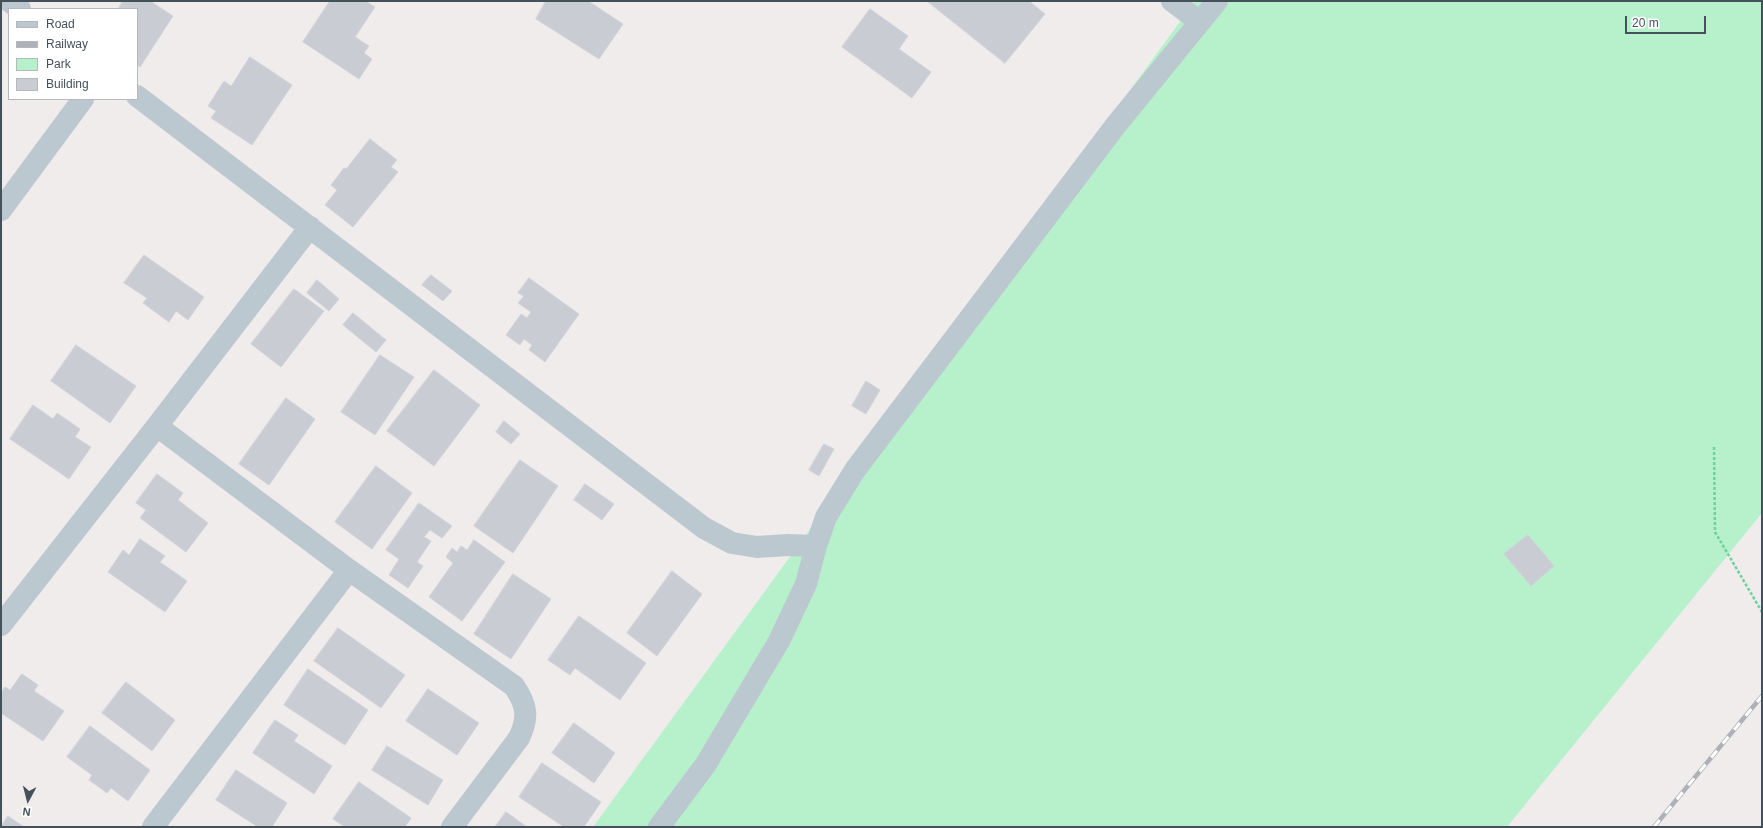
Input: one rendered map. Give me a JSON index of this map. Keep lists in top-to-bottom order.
{
  "legend": [
    "Road",
    "Railway",
    "Park",
    "Building"
  ],
  "scale_bar": "20 m",
  "north": "bottom"
}
